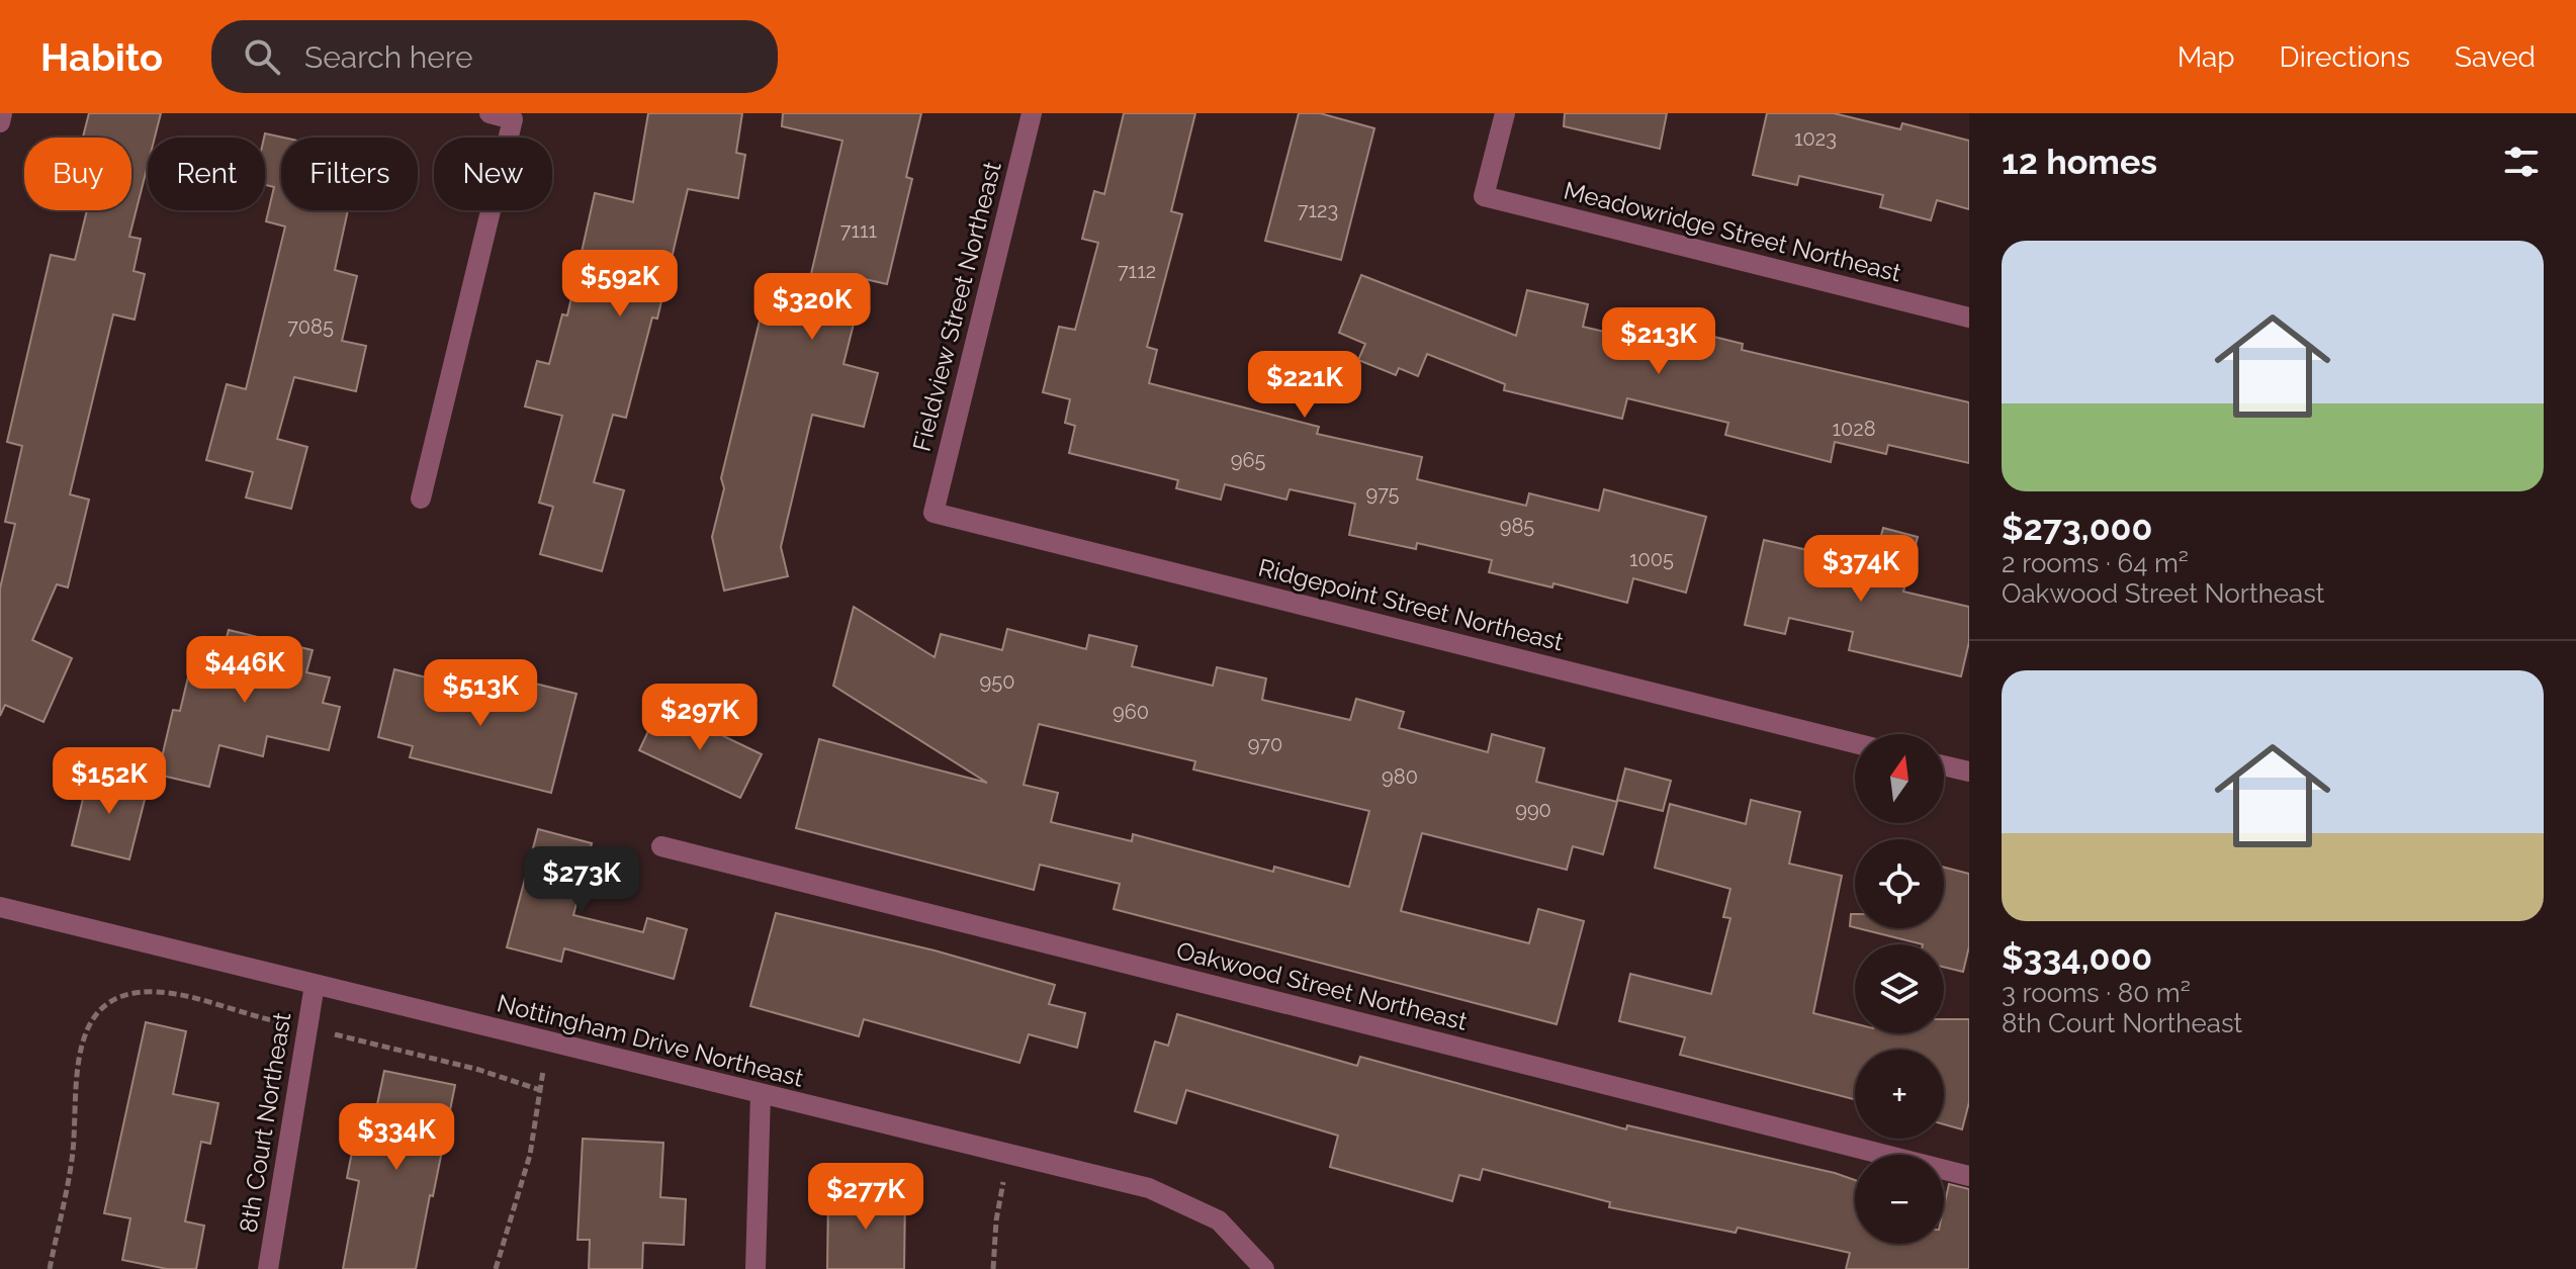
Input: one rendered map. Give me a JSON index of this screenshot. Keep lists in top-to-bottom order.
{
  "streets": {
    "street": [
      "Meadowridge Street Northeast",
      "Fieldview Street Northeast",
      "Ridgepoint Street Northeast",
      "Oakwood Street Northeast",
      "Nottingham Drive Northeast",
      "8th Court Northeast"
    ]
  },
  "crossings": [
    ["Fieldview Street Northeast", "Ridgepoint Street Northeast"],
    ["Nottingham Drive Northeast", "8th Court Northeast"]
  ],
  "house_numbers": [
    "1023",
    "7123",
    "7111",
    "7112",
    "7085",
    "1028",
    "965",
    "975",
    "985",
    "1005",
    "950",
    "960",
    "970",
    "980",
    "990"
  ],
  "north": "top",
  "page": {
    "header": "Habito",
    "search": "Search here",
    "nav": ["Map", "Directions", "Saved"],
    "heading": "12 homes",
    "chip": [
      "Buy",
      "Rent",
      "Filters",
      "New"
    ],
    "list": [
      {
        "name": "$273,000",
        "note": "2 rooms · 64 m² · Oakwood Street Northeast"
      },
      {
        "name": "$334,000",
        "note": "3 rooms · 80 m² · 8th Court Northeast"
      }
    ],
    "price": [
      "$592K",
      "$320K",
      "$213K",
      "$221K",
      "$374K",
      "$446K",
      "$513K",
      "$297K",
      "$152K",
      "$273K",
      "$334K",
      "$277K"
    ],
    "map_buttons": ["+", "−"]
  }
}
